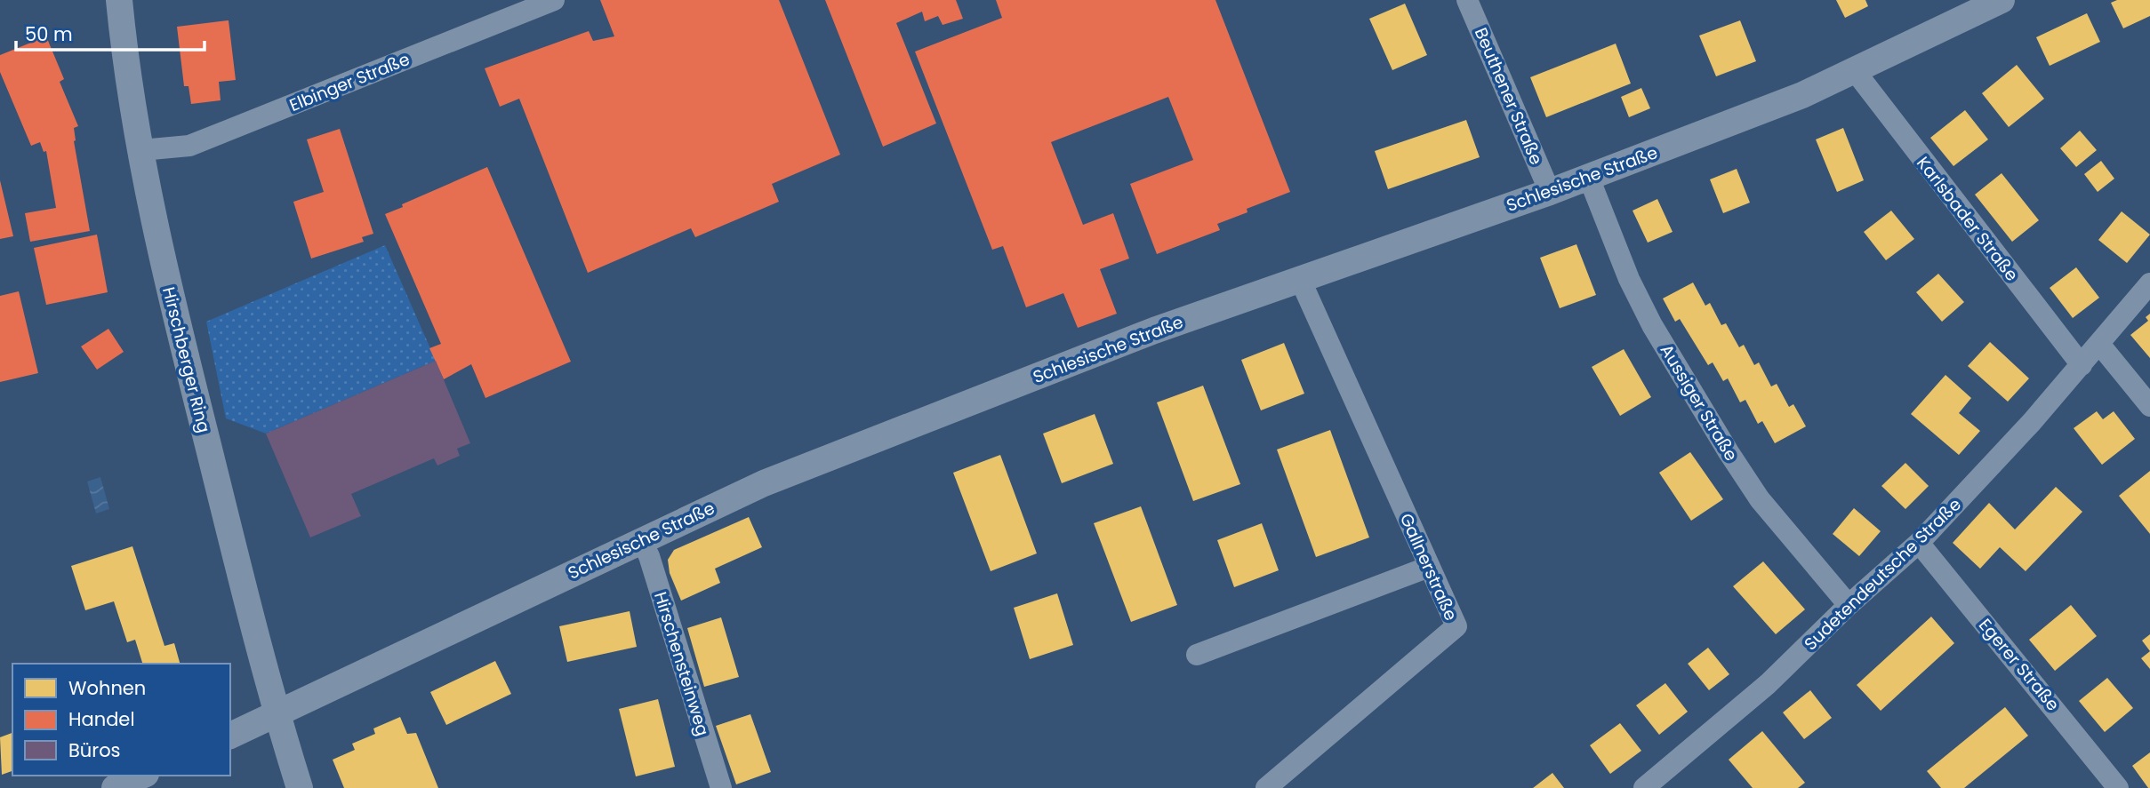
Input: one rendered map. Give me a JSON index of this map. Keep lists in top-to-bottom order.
{
  "streets": {
    "street": [
      "Elbinger Straße",
      "Beuthener Straße",
      "Schlesische Straße",
      "Karlsbader Straße",
      "Hirschberger Ring",
      "Aussiger Straße",
      "Gallnerstraße",
      "Sudetendeutsche Straße",
      "Hirschensteinweg",
      "Egerer Straße"
    ]
  },
  "crossings": [
    ["Elbinger Straße", "Hirschberger Ring"],
    ["Beuthener Straße", "Schlesische Straße"],
    ["Schlesische Straße", "Karlsbader Straße"],
    ["Schlesische Straße", "Hirschberger Ring"],
    ["Schlesische Straße", "Aussiger Straße"],
    ["Schlesische Straße", "Gallnerstraße"],
    ["Schlesische Straße", "Hirschensteinweg"],
    ["Karlsbader Straße", "Sudetendeutsche Straße"],
    ["Aussiger Straße", "Sudetendeutsche Straße"],
    ["Sudetendeutsche Straße", "Egerer Straße"]
  ],
  "legend": ["Wohnen", "Handel", "Büros"],
  "scale_bar": "50 m"
}
